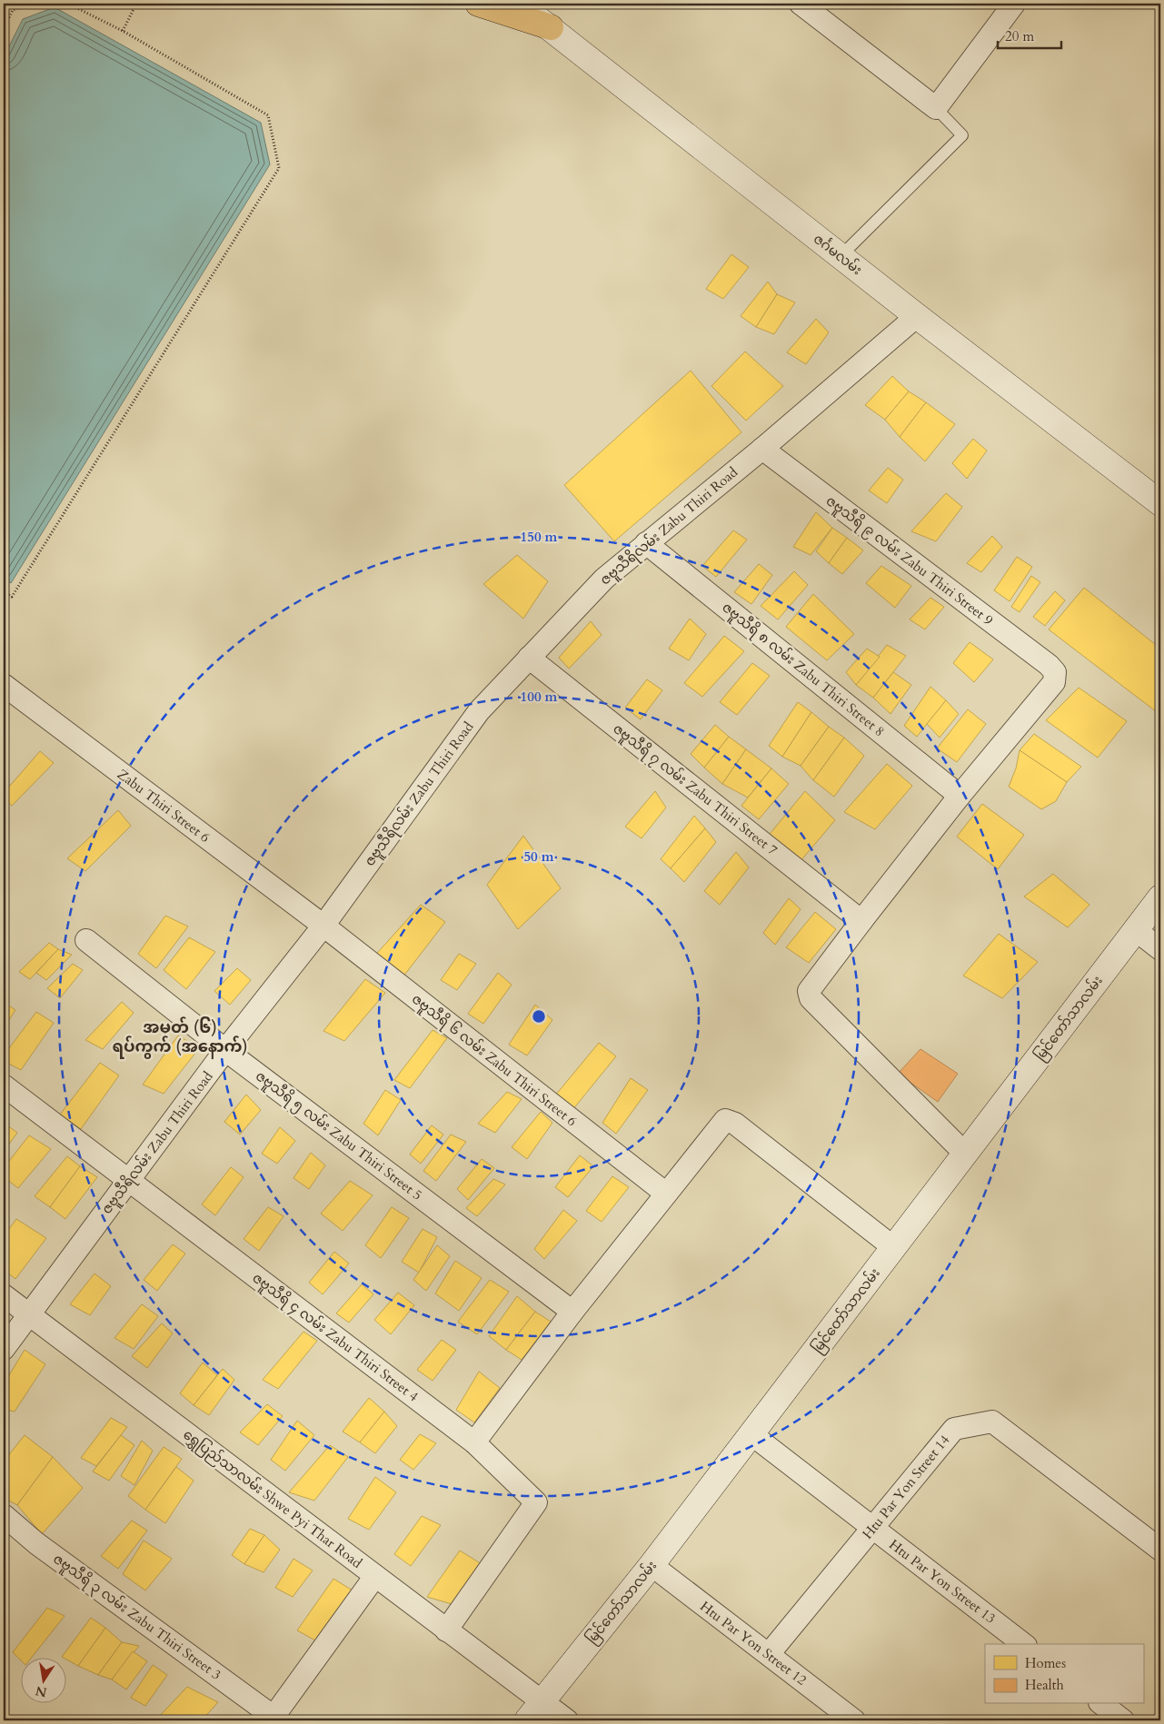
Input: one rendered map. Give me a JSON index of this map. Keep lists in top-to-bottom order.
{
  "streets": {
    "main road": ["ဇင်္ဂမလမ်း", "မြင်တော်သာလမ်း"],
    "street": [
      "ဇဗူသီရိလမ်း Zabu Thiri Road",
      "ဇဗူသီရိ ၉ လမ်း Zabu Thiri Street 9",
      "ဇဗူသီရိ ၈ လမ်း Zabu Thiri Street 8",
      "ဇဗူသီရိ ၇ လမ်း Zabu Thiri Street 7",
      "Zabu Thiri Street 6",
      "ဇဗူသီရိ ၆ လမ်း Zabu Thiri Street 6",
      "ဇဗူသီရိ ၅ လမ်း Zabu Thiri Street 5",
      "ဇဗူသီရိ ၄ လမ်း Zabu Thiri Street 4",
      "Htu Par Yon Street 14",
      "ရွှေပြည်သာလမ်း Shwe Pyi Thar Road",
      "Htu Par Yon Street 13",
      "ဇဗူသီရိ ၃ လမ်း Zabu Thiri Street 3",
      "Htu Par Yon Street 12"
    ]
  },
  "crossings": [
    ["ဇင်္ဂမလမ်း", "ဇဗူသီရိလမ်း Zabu Thiri Road"],
    ["ဇဗူသီရိလမ်း Zabu Thiri Road", "ဇဗူသီရိ ၉ လမ်း Zabu Thiri Street 9"],
    ["ဇဗူသီရိလမ်း Zabu Thiri Road", "ဇဗူသီရိ ၈ လမ်း Zabu Thiri Street 8"],
    ["ဇဗူသီရိလမ်း Zabu Thiri Road", "ဇဗူသီရိ ၇ လမ်း Zabu Thiri Street 7"],
    ["ဇဗူသီရိလမ်း Zabu Thiri Road", "Zabu Thiri Street 6"],
    ["ဇဗူသီရိလမ်း Zabu Thiri Road", "ဇဗူသီရိ ၆ လမ်း Zabu Thiri Street 6"],
    ["ဇဗူသီရိလမ်း Zabu Thiri Road", "ဇဗူသီရိ ၅ လမ်း Zabu Thiri Street 5"],
    ["ဇဗူသီရိလမ်း Zabu Thiri Road", "ဇဗူသီရိ ၄ လမ်း Zabu Thiri Street 4"],
    ["ဇဗူသီရိလမ်း Zabu Thiri Road", "ရွှေပြည်သာလမ်း Shwe Pyi Thar Road"],
    ["ဇဗူသီရိ ၉ လမ်း Zabu Thiri Street 9", "ဇဗူသီရိ ၈ လမ်း Zabu Thiri Street 8"],
    ["Zabu Thiri Street 6", "ဇဗူသီရိ ၆ လမ်း Zabu Thiri Street 6"],
    ["မြင်တော်သာလမ်း", "ရွှေပြည်သာလမ်း Shwe Pyi Thar Road"],
    ["မြင်တော်သာလမ်း", "Htu Par Yon Street 13"],
    ["မြင်တော်သာလမ်း", "Htu Par Yon Street 12"],
    ["ဇဗူသီရိ ၄ လမ်း Zabu Thiri Street 4", "ရွှေပြည်သာလမ်း Shwe Pyi Thar Road"],
    ["Htu Par Yon Street 14", "Htu Par Yon Street 13"],
    ["Htu Par Yon Street 14", "Htu Par Yon Street 12"]
  ],
  "districts": ["အမှတ် (၆) ရပ်ကွက် (အနောက်)"],
  "legend": ["Homes", "Health"],
  "scale_bar": "20 m",
  "north": "bottom",
  "rings": ["150 m", "100 m", "50 m"]
}
